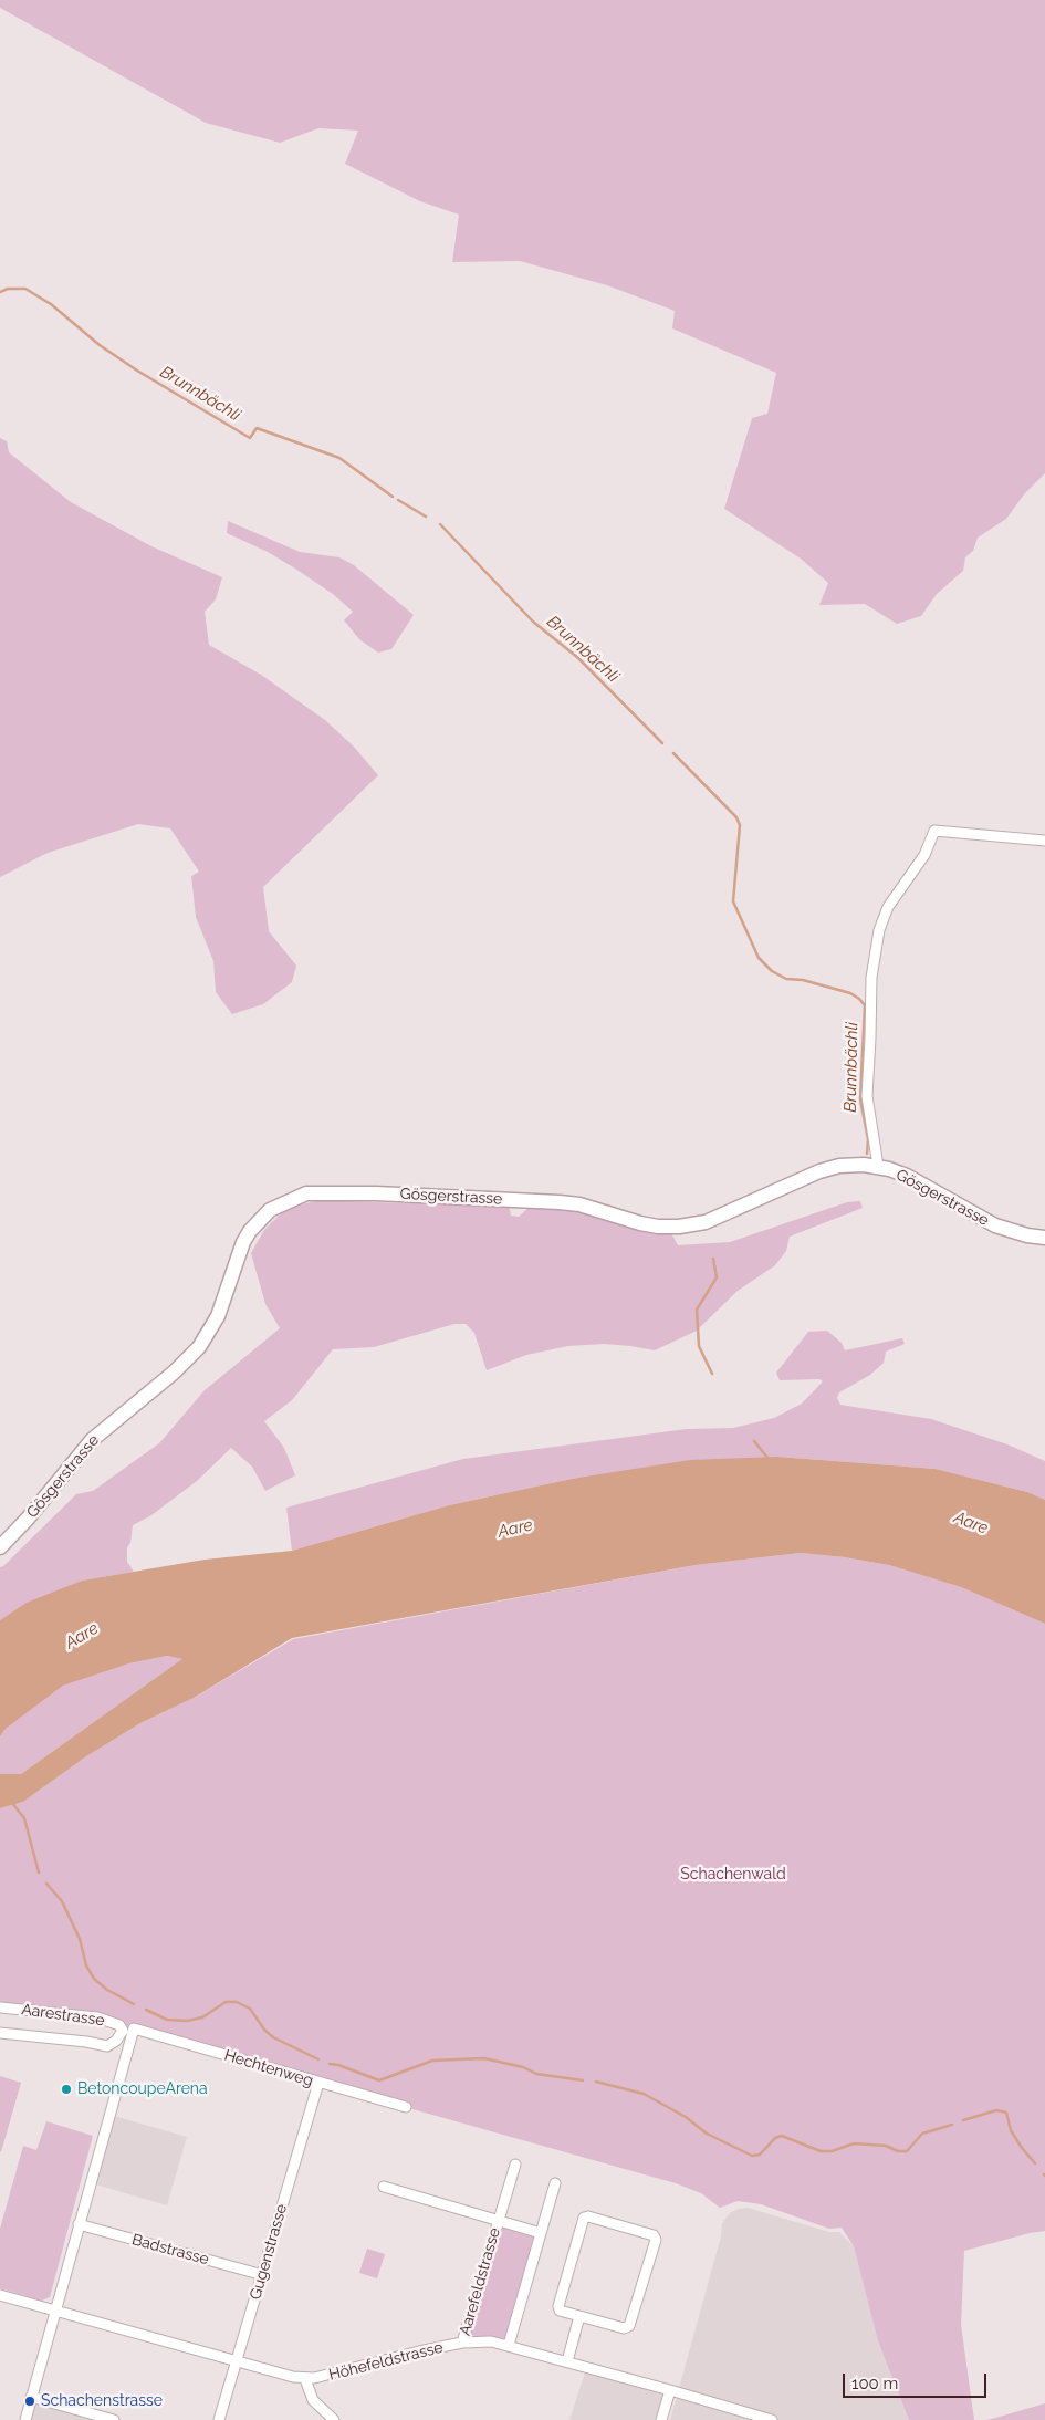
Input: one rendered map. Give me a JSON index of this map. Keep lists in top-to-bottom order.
{
  "streets": {
    "main road": ["Gösgerstrasse"],
    "street": [
      "Aarestrasse",
      "Hechtenweg",
      "Badstrasse",
      "Gugenstrasse",
      "Aarefeldstrasse",
      "Höhefeldstrasse"
    ]
  },
  "crossings": [
    ["Hechtenweg", "Badstrasse"],
    ["Hechtenweg", "Gugenstrasse"],
    ["Badstrasse", "Gugenstrasse"],
    ["Gugenstrasse", "Höhefeldstrasse"],
    ["Aarefeldstrasse", "Höhefeldstrasse"]
  ],
  "water": ["Brunnbächli", "Aare"],
  "parks": ["Schachenwald"],
  "places": ["BetoncoupeArena", "Schachenstrasse"],
  "scale_bar": "100 m"
}
